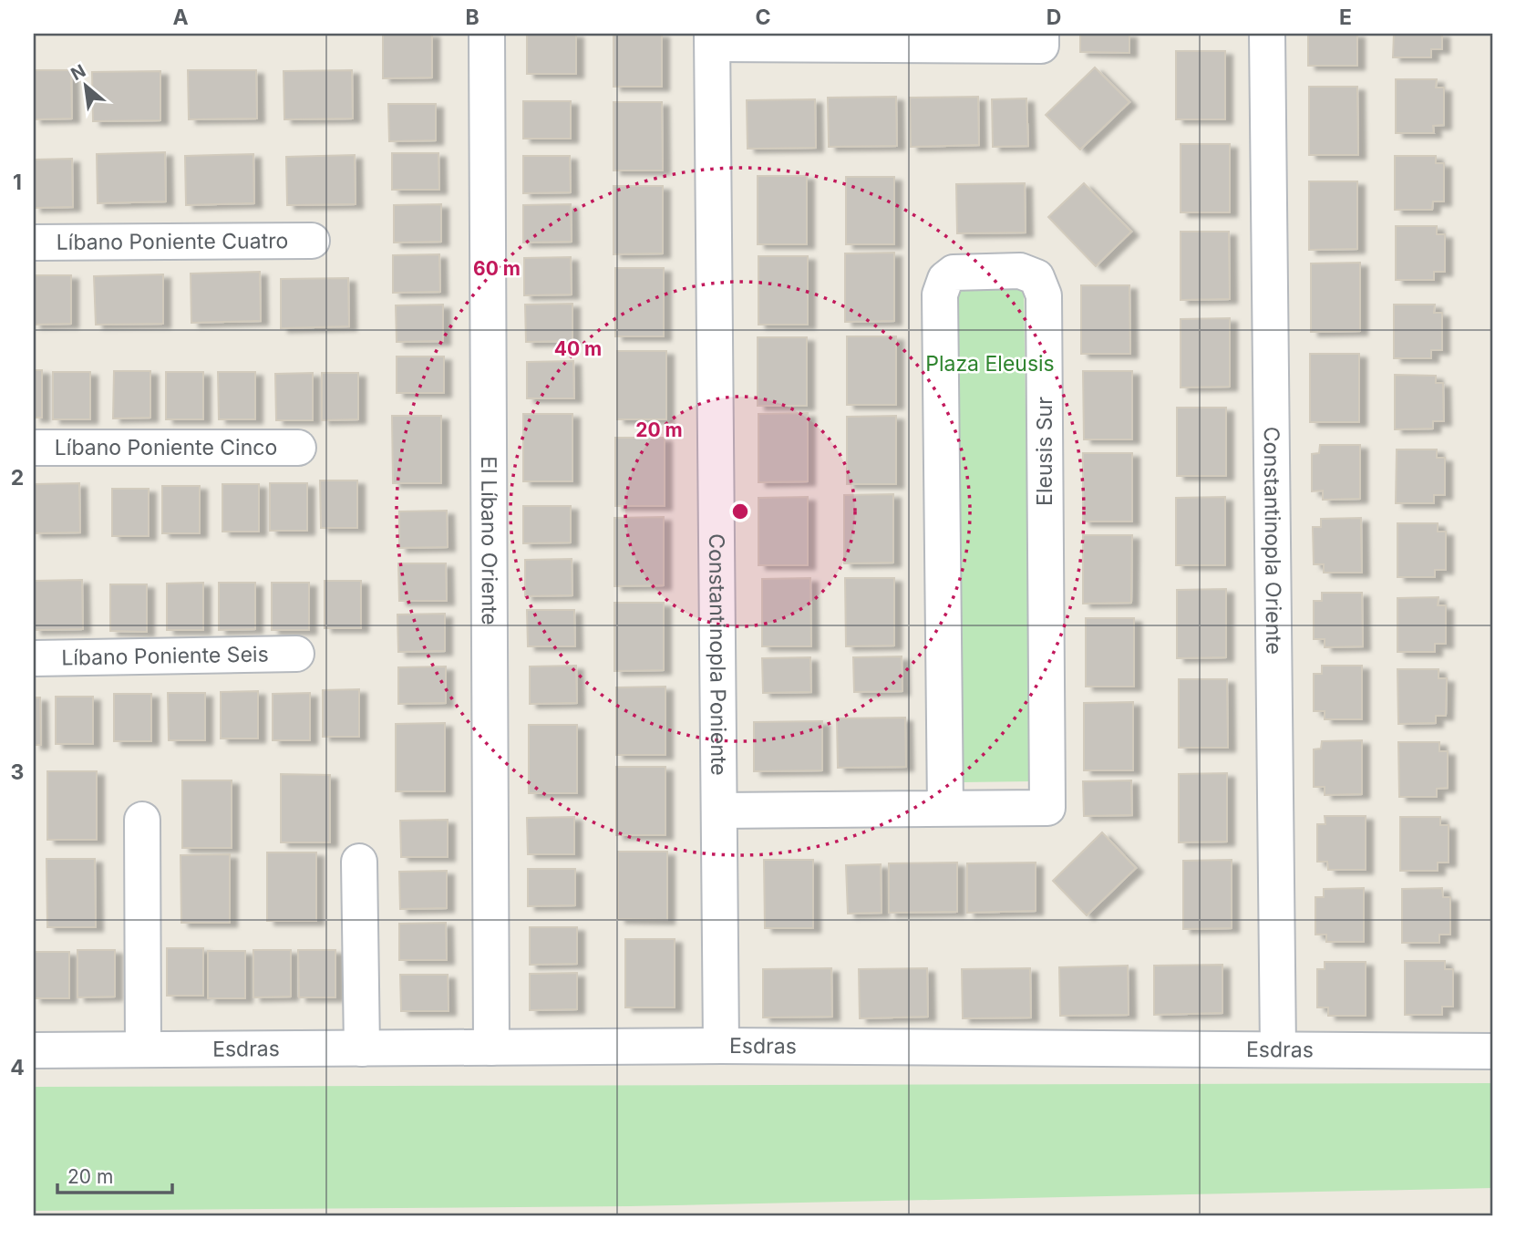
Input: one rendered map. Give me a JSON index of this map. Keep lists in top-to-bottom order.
{
  "streets": {
    "street": [
      "Líbano Poniente Cuatro",
      "Líbano Poniente Cinco",
      "Eleusis Sur",
      "El Líbano Oriente",
      "Constantinopla Oriente",
      "Constantinopla Poniente",
      "Líbano Poniente Seis",
      "Esdras"
    ]
  },
  "crossings": [
    ["Eleusis Sur", "Constantinopla Poniente"],
    ["El Líbano Oriente", "Esdras"],
    ["Constantinopla Oriente", "Esdras"],
    ["Constantinopla Poniente", "Esdras"]
  ],
  "parks": ["Plaza Eleusis"],
  "scale_bar": "20 m",
  "north": "top left",
  "grid": {
    "columns": [
      "A",
      "B",
      "C",
      "D",
      "E"
    ],
    "rows": [
      "1",
      "2",
      "3",
      "4"
    ]
  },
  "rings": ["60 m", "40 m", "20 m"]
}
